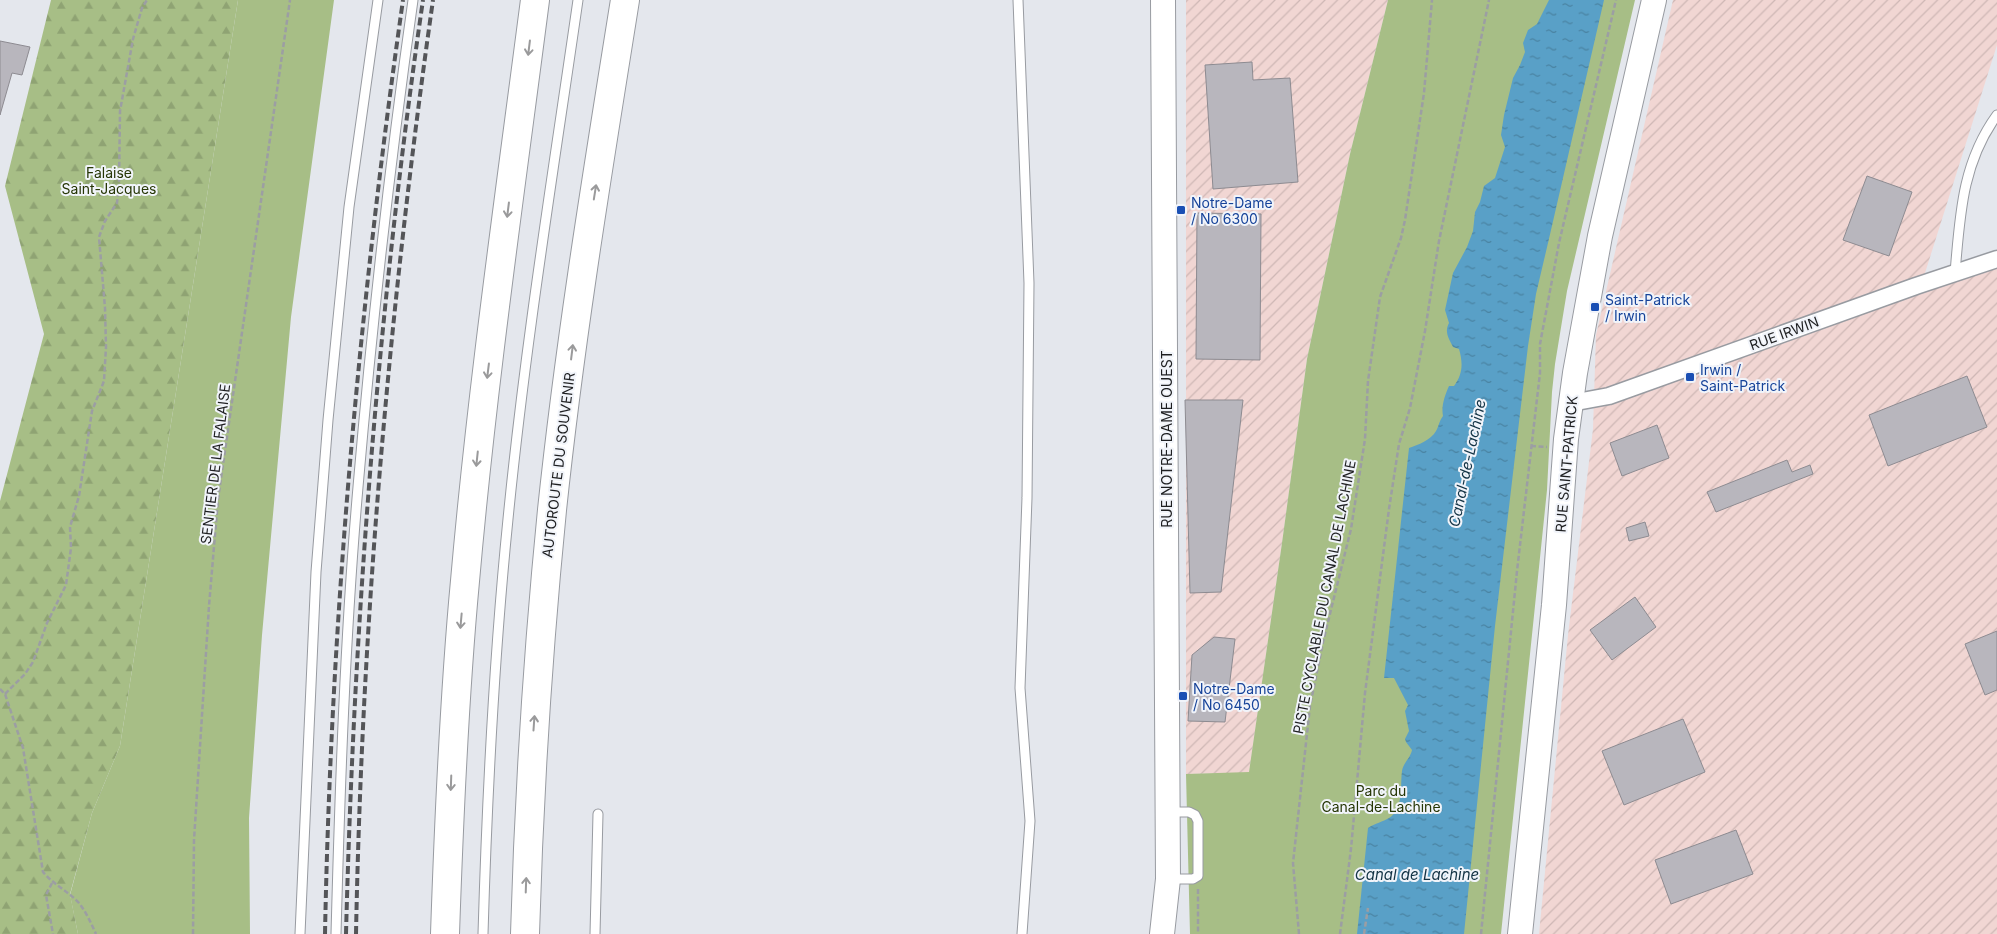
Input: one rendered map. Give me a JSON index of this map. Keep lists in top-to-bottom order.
{
  "streets": {
    "highway": ["AUTOROUTE DU SOUVENIR"],
    "main road": ["RUE NOTRE-DAME OUEST", "RUE SAINT-PATRICK"],
    "street": ["RUE IRWIN"],
    "path": ["SENTIER DE LA FALAISE", "PISTE CYCLABLE DU CANAL DE LACHINE"]
  },
  "crossings": [
    ["RUE IRWIN", "RUE SAINT-PATRICK"]
  ],
  "water": ["Canal-de-Lachine", "Canal de Lachine"],
  "parks": ["Falaise Saint-Jacques", "Parc du Canal-de-Lachine"],
  "places": {
    "transit": [
      "Notre-Dame / No 6300",
      "Saint-Patrick / Irwin",
      "Irwin / Saint-Patrick",
      "Notre-Dame / No 6450"
    ]
  }
}
